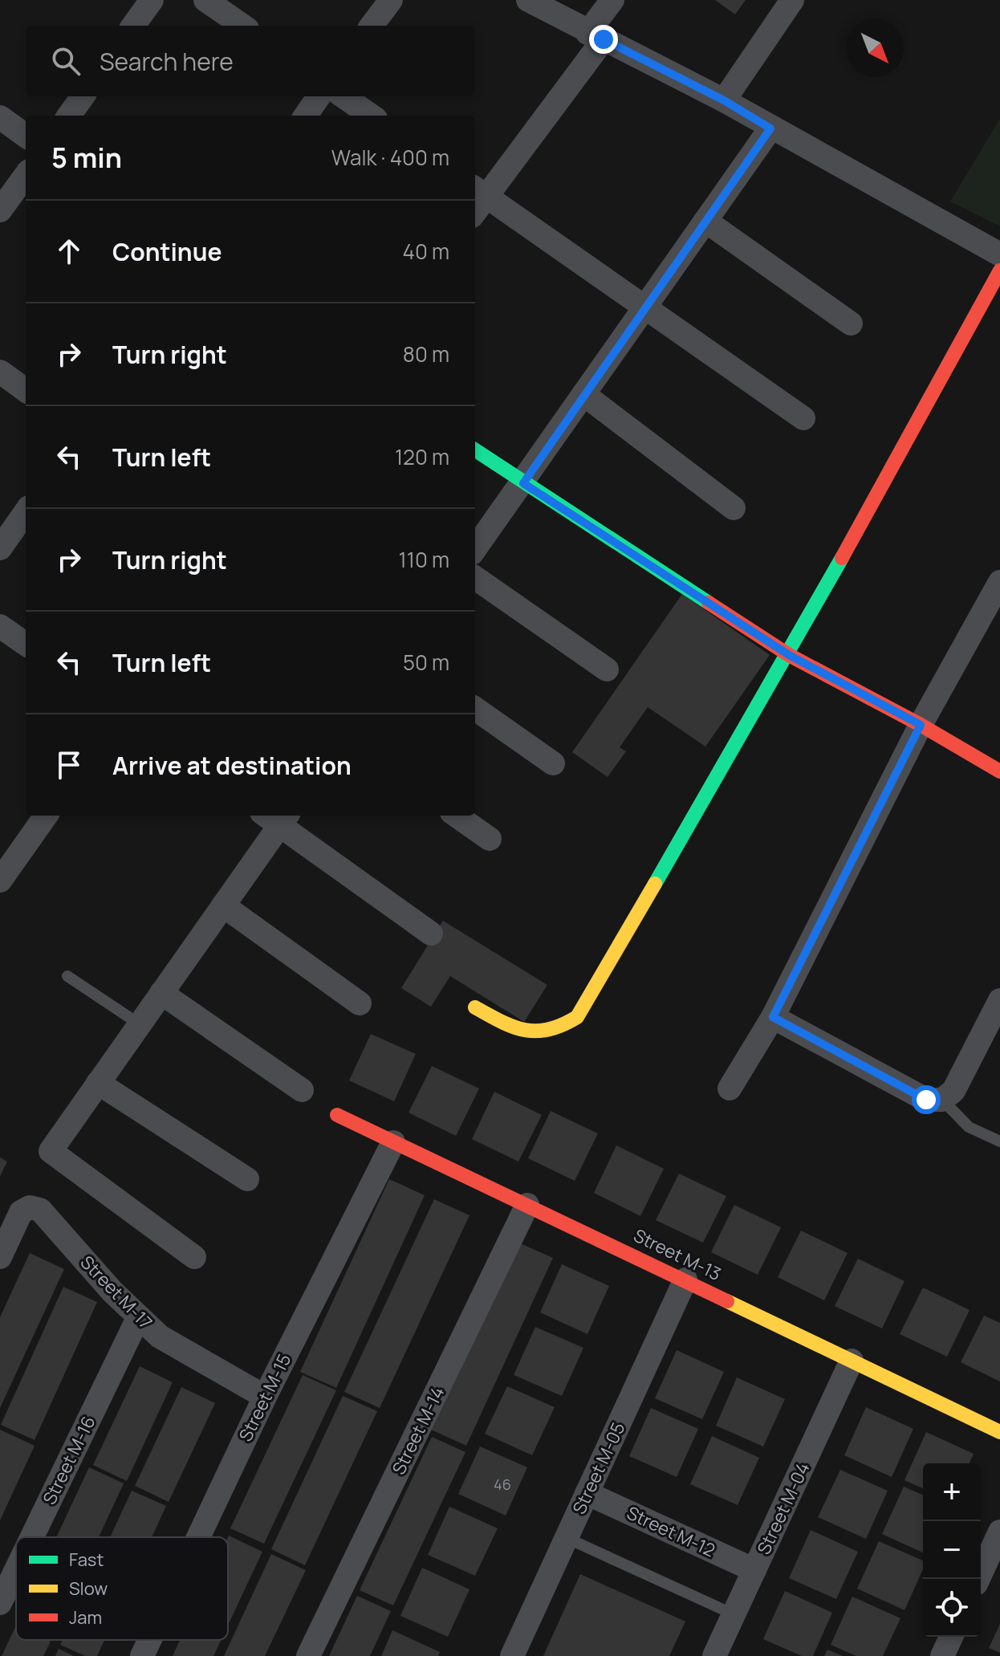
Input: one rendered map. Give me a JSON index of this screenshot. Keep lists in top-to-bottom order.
{
  "streets": {
    "street": [
      "Street M-13",
      "Street M-17",
      "Street M-15",
      "Street M-14",
      "Street M-16",
      "Street M-05",
      "Street M-04",
      "Street M-12"
    ]
  },
  "crossings": [
    ["Street M-13", "Street M-15"],
    ["Street M-13", "Street M-14"],
    ["Street M-13", "Street M-05"],
    ["Street M-13", "Street M-04"],
    ["Street M-17", "Street M-15"],
    ["Street M-17", "Street M-16"],
    ["Street M-05", "Street M-12"],
    ["Street M-04", "Street M-12"]
  ],
  "house_numbers": ["46"],
  "legend": ["Fast", "Slow", "Jam"],
  "north": "bottom right",
  "page": {
    "search": "Search here",
    "heading": ["5 min", "Walk · 400 m"],
    "list": [
      ["Continue", "40 m"],
      ["Turn right", "80 m"],
      ["Turn left", "120 m"],
      ["Turn right", "110 m"],
      ["Turn left", "50 m"],
      "Arrive at destination"
    ],
    "map_buttons": ["+", "−"]
  }
}
